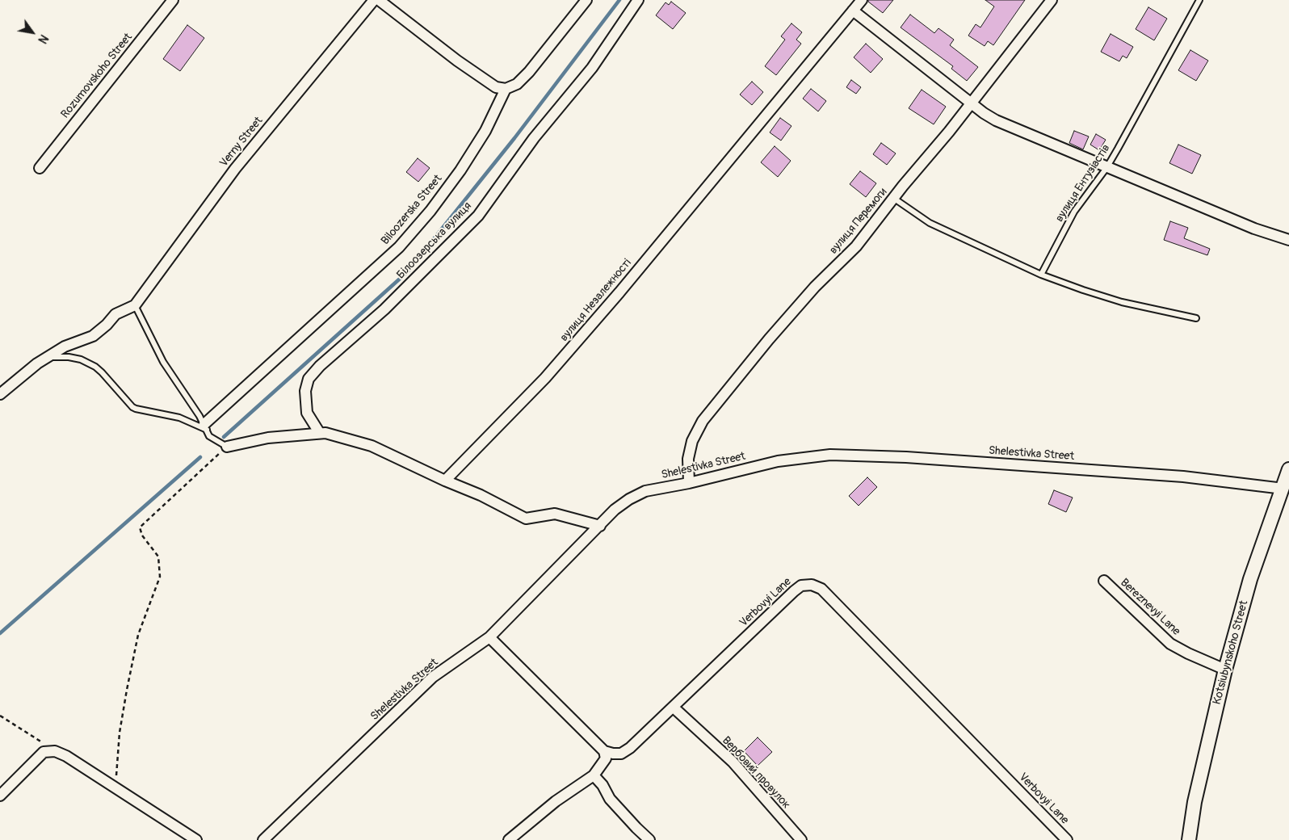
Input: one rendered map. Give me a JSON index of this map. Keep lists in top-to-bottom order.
{
  "streets": {
    "street": [
      "Rozumovskoho Street",
      "Verny Street",
      "Biloozerska Street",
      "вулиця Перемоги",
      "Білоозерська вулиця",
      "вулиця Незалежності",
      "Shelestivka Street",
      "Verbovyi Lane",
      "Bereznevyi Lane",
      "Kotsiubynskoho Street",
      "Вербовий провулок"
    ],
    "lane": ["вулиця Ентузіастів"]
  },
  "crossings": [
    ["вулиця Перемоги", "Shelestivka Street"],
    ["Shelestivka Street", "Kotsiubynskoho Street"],
    ["Verbovyi Lane", "Вербовий провулок"],
    ["Bereznevyi Lane", "Kotsiubynskoho Street"]
  ],
  "north": "bottom right"
}
